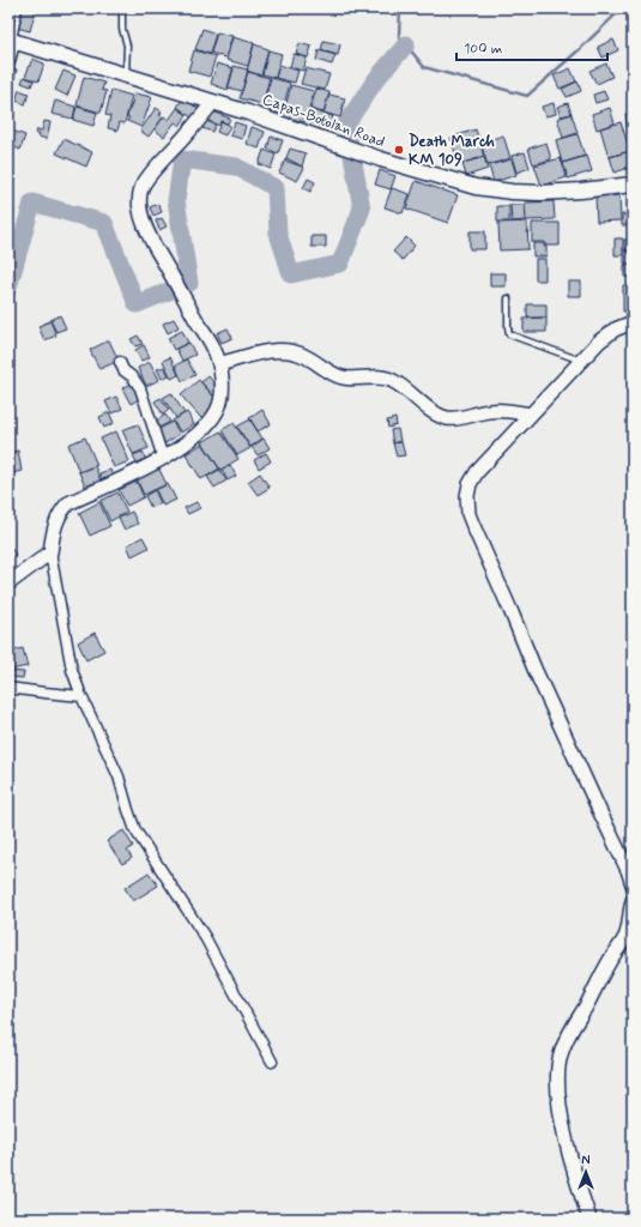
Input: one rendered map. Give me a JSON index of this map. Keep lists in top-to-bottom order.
{
  "streets": {
    "main road": ["Capas-Botolan Road"]
  },
  "places": ["Death March KM 109"],
  "scale_bar": "100 m",
  "north": "top"
}
